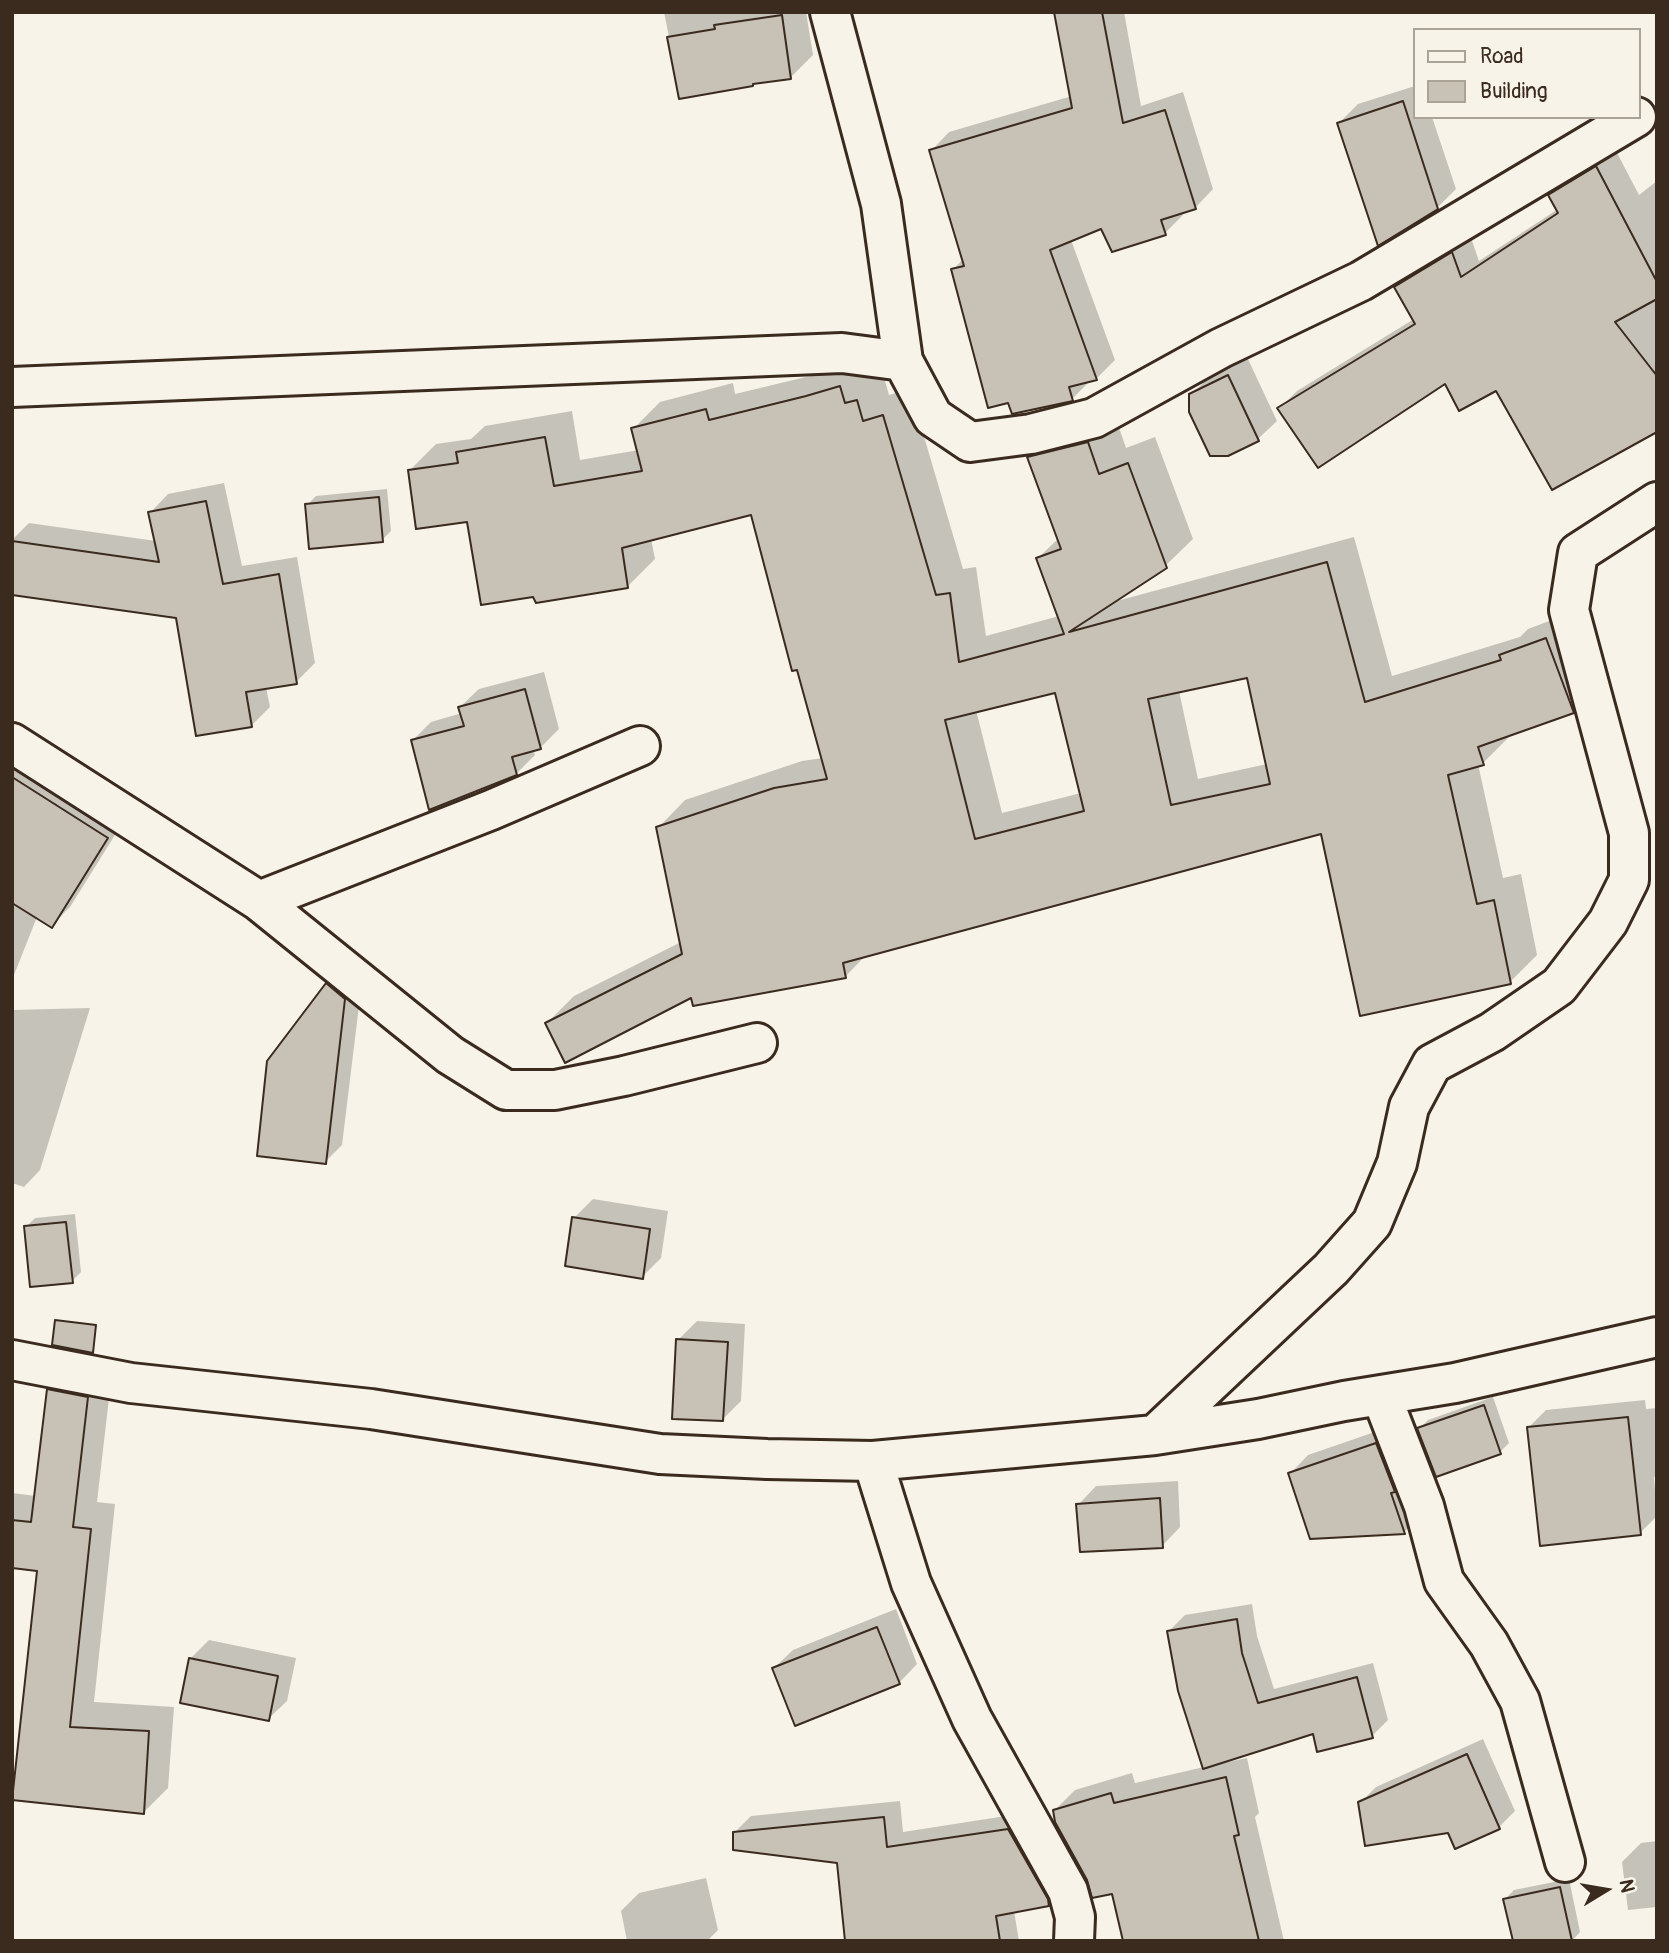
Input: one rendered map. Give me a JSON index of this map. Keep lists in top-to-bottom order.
{
  "legend": ["Road", "Building"],
  "north": "right"
}
